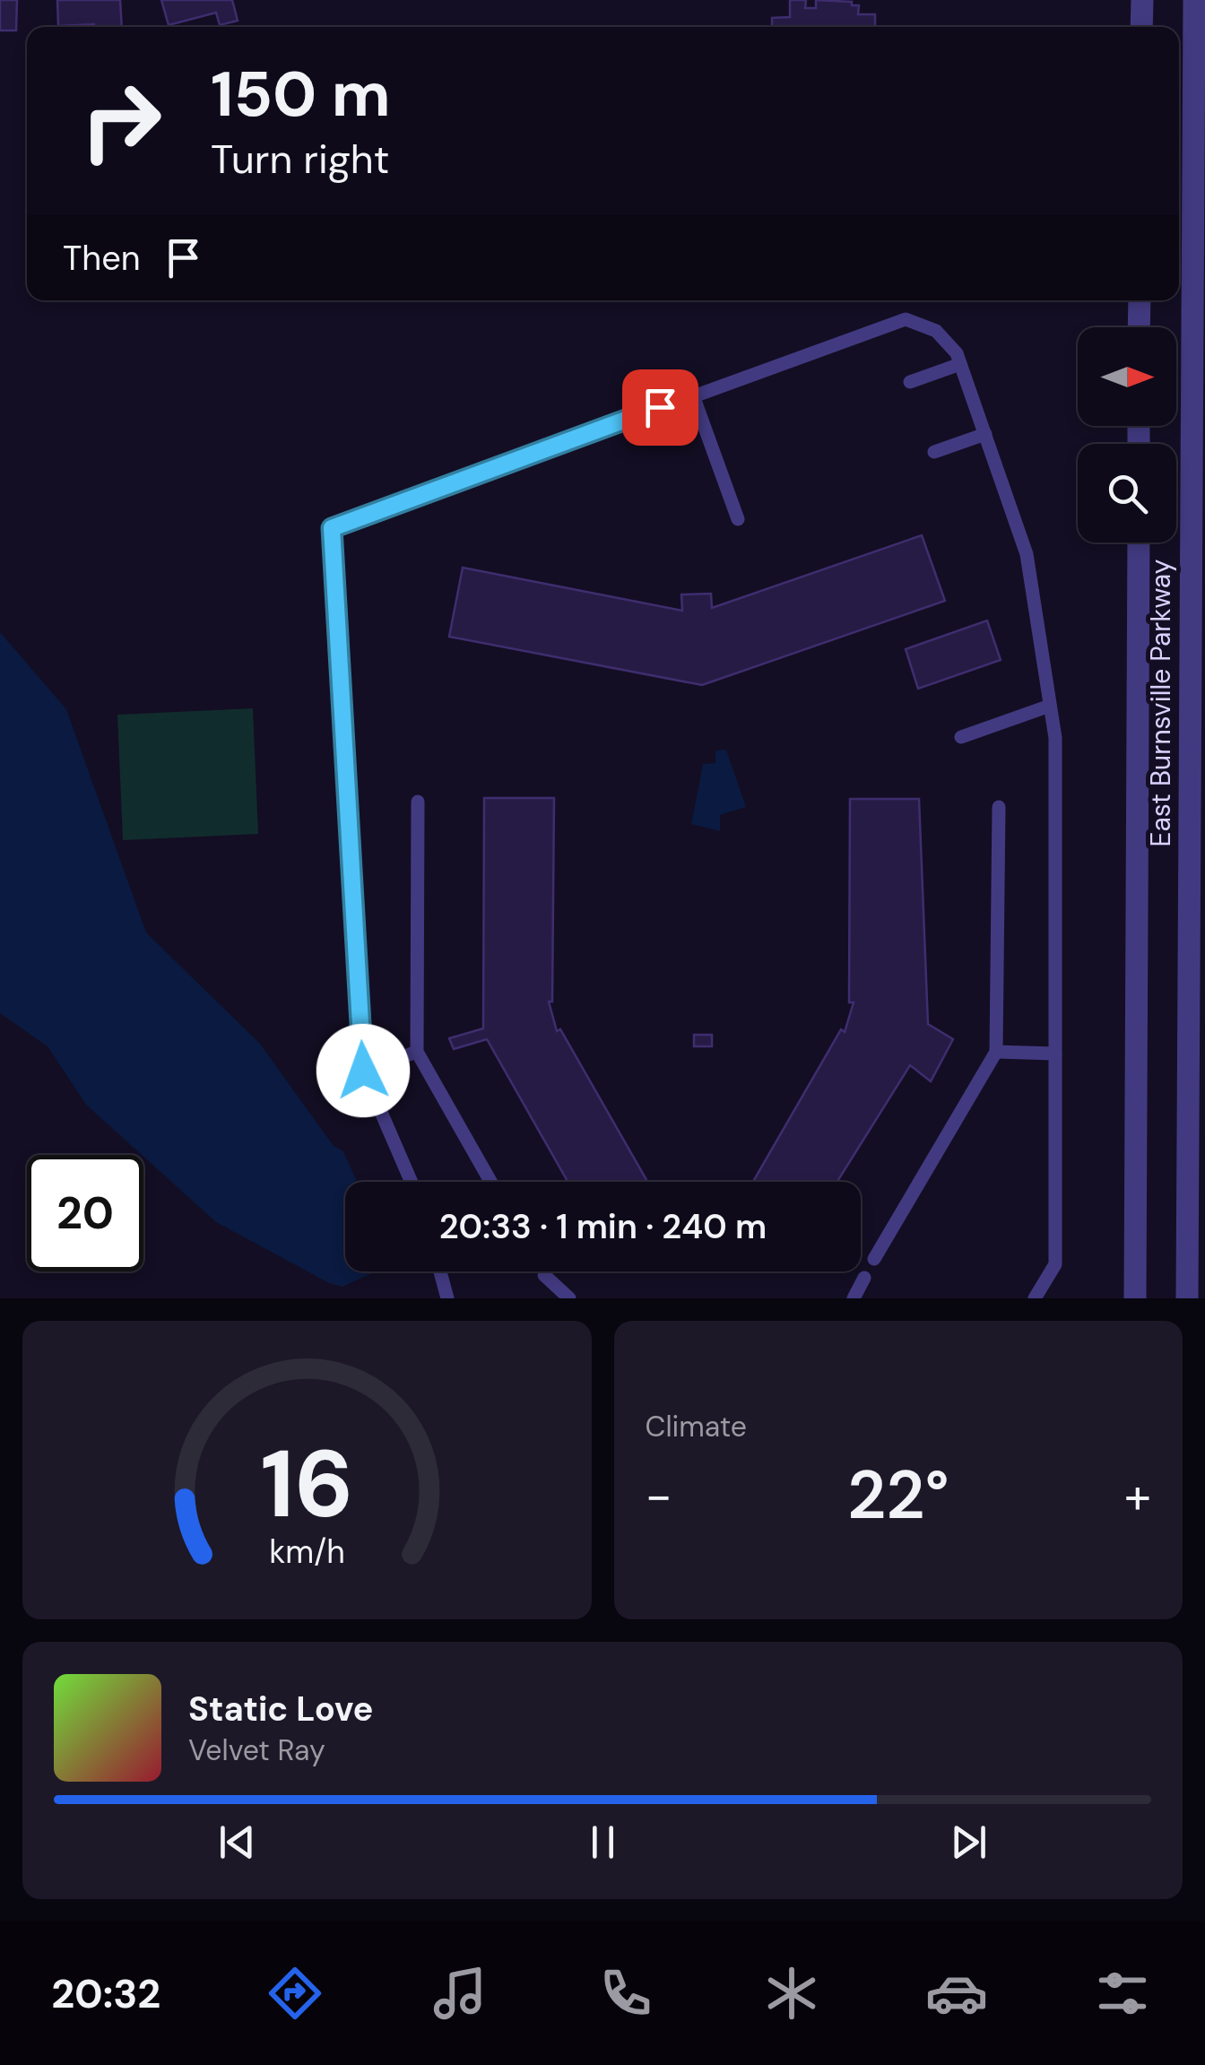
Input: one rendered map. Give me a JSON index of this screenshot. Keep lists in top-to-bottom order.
{
  "streets": {
    "street": ["East Burnsville Parkway"]
  },
  "north": "right",
  "page": {
    "turn": ["150 m", "Turn right"],
    "then": "Then",
    "limit": "20",
    "trip": "20:33 · 1 min · 240 m",
    "tile": "Climate",
    "heat": ["−", "22°", "+"],
    "song": ["Static Love", "Velvet Ray"],
    "tabs": "20:32",
    "gauge": ["16", "km/h"]
  }
}
